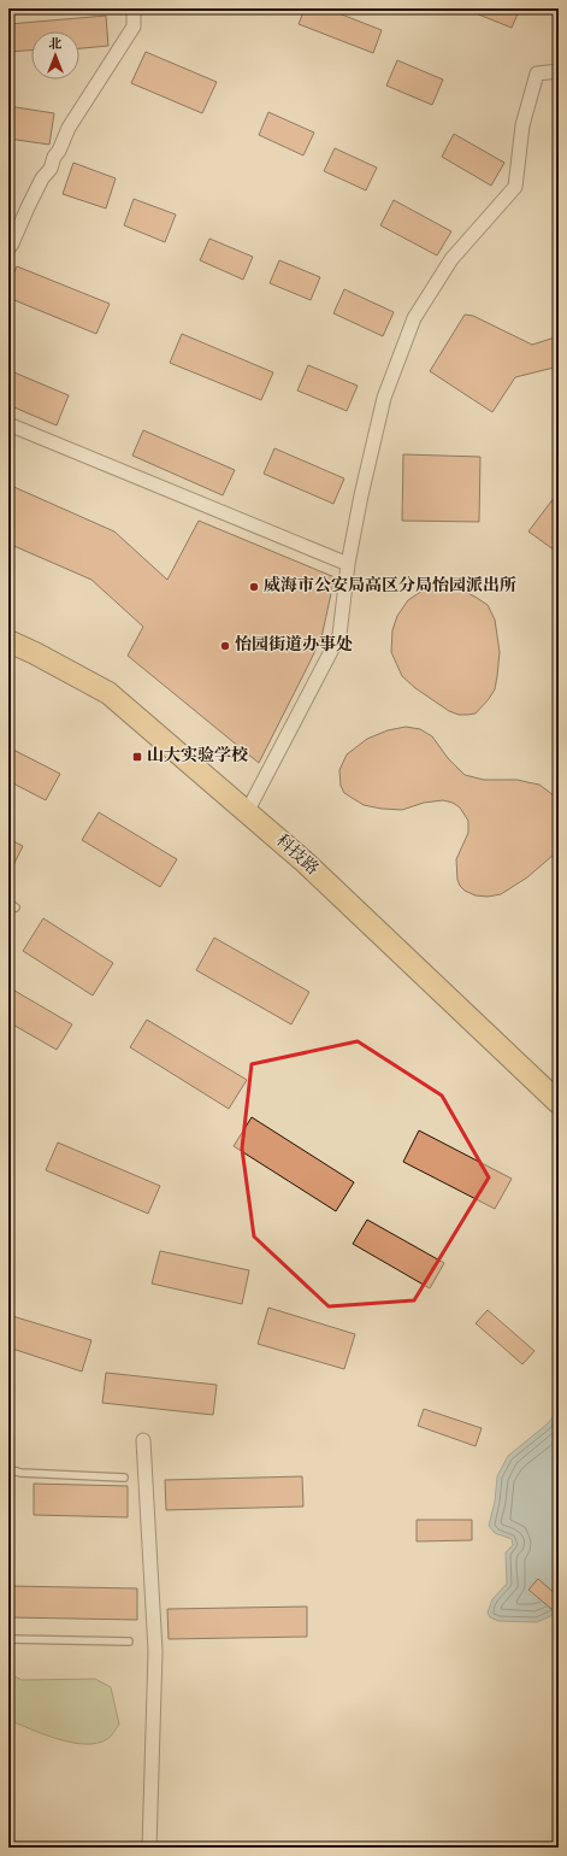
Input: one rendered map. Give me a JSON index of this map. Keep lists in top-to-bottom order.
{
  "streets": {
    "main road": ["科技路"]
  },
  "places": {
    "other": ["威海市公安局高区分局怡园派出所", "怡园街道办事处"],
    "transit": ["山大实验学校"]
  },
  "north": "top"
}
